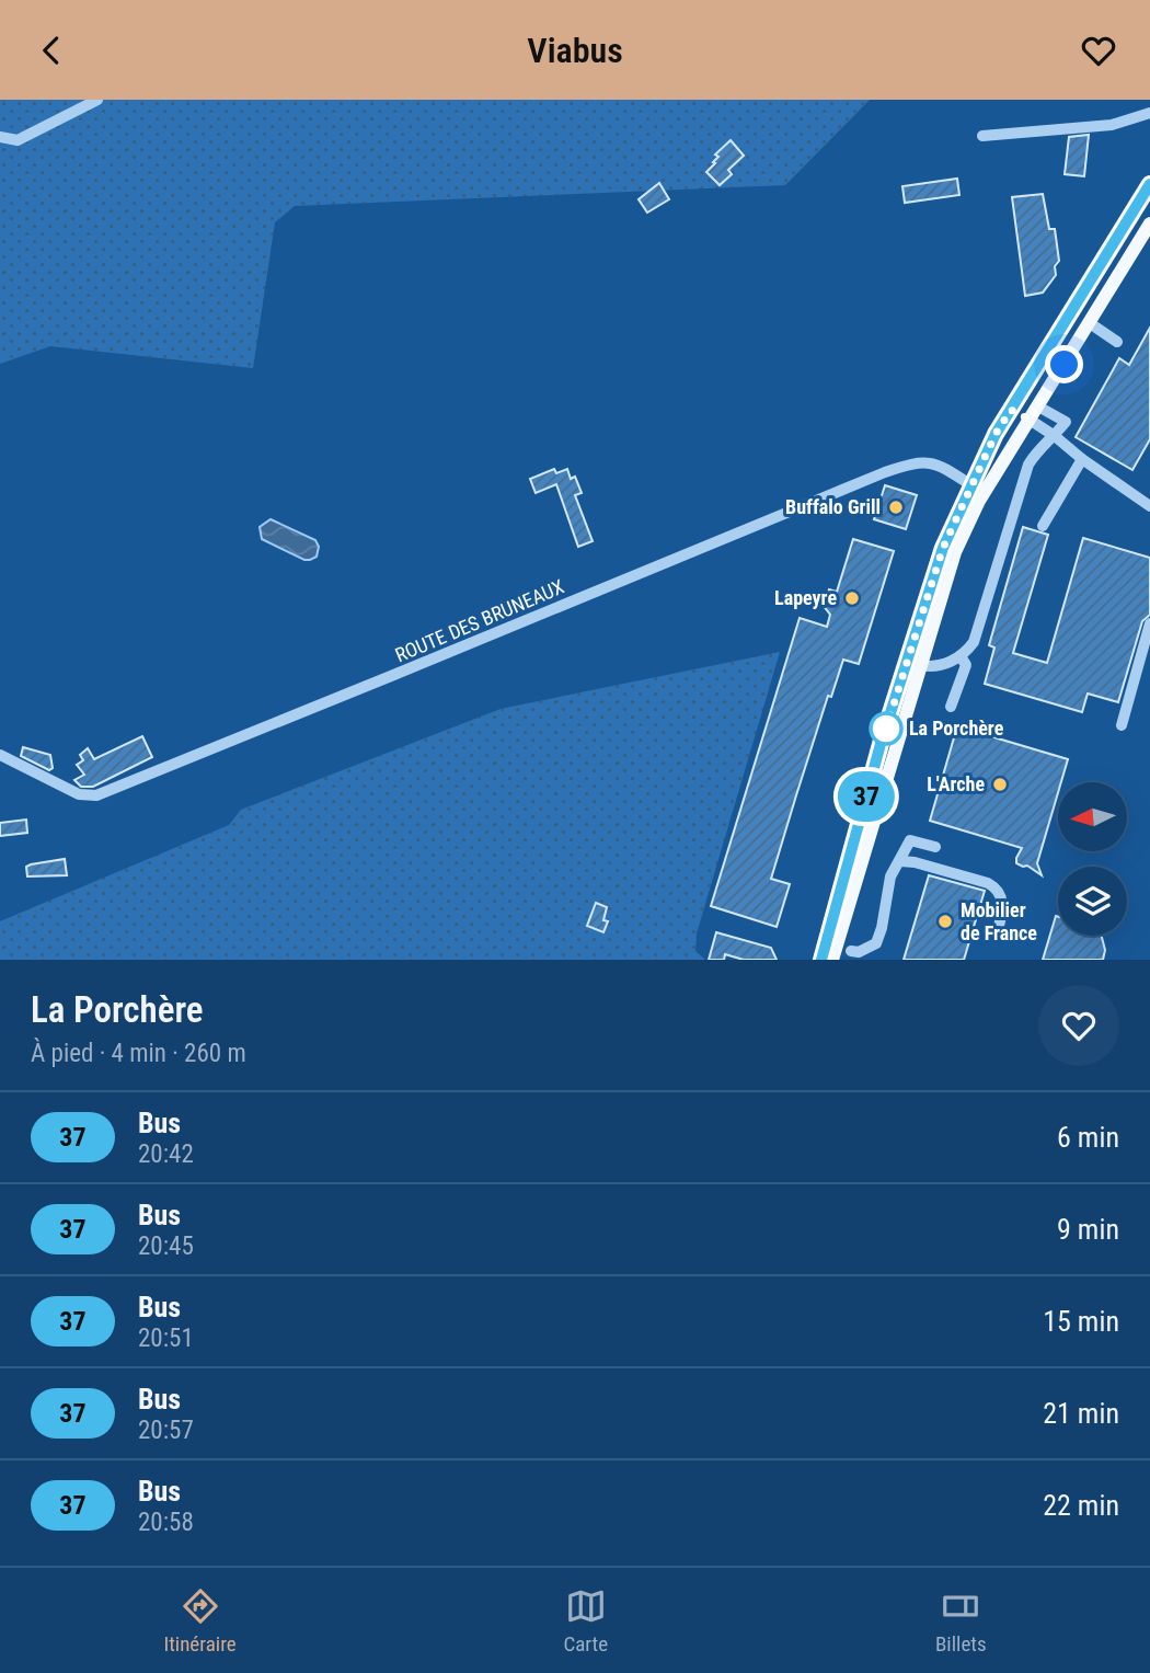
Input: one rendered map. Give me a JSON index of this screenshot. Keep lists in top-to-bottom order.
{
  "streets": {
    "street": ["ROUTE DES BRUNEAUX"]
  },
  "places": [
    "Buffalo Grill",
    "Lapeyre",
    "La Porchère",
    "L'Arche",
    "Mobilier de France"
  ],
  "lines": ["bus line 37"],
  "north": "left",
  "page": {
    "header": "Viabus",
    "on_map": "37",
    "heading": ["La Porchère", "À pied · 4 min · 260 m"],
    "list": [
      {
        "mark": "37",
        "name": "Bus",
        "note": "20:42",
        "value": "6 min"
      },
      {
        "mark": "37",
        "name": "Bus",
        "note": "20:45",
        "value": "9 min"
      },
      {
        "mark": "37",
        "name": "Bus",
        "note": "20:51",
        "value": "15 min"
      },
      {
        "mark": "37",
        "name": "Bus",
        "note": "20:57",
        "value": "21 min"
      },
      {
        "mark": "37",
        "name": "Bus",
        "note": "20:58",
        "value": "22 min"
      }
    ],
    "tabs": ["Itinéraire", "Carte", "Billets"]
  }
}
